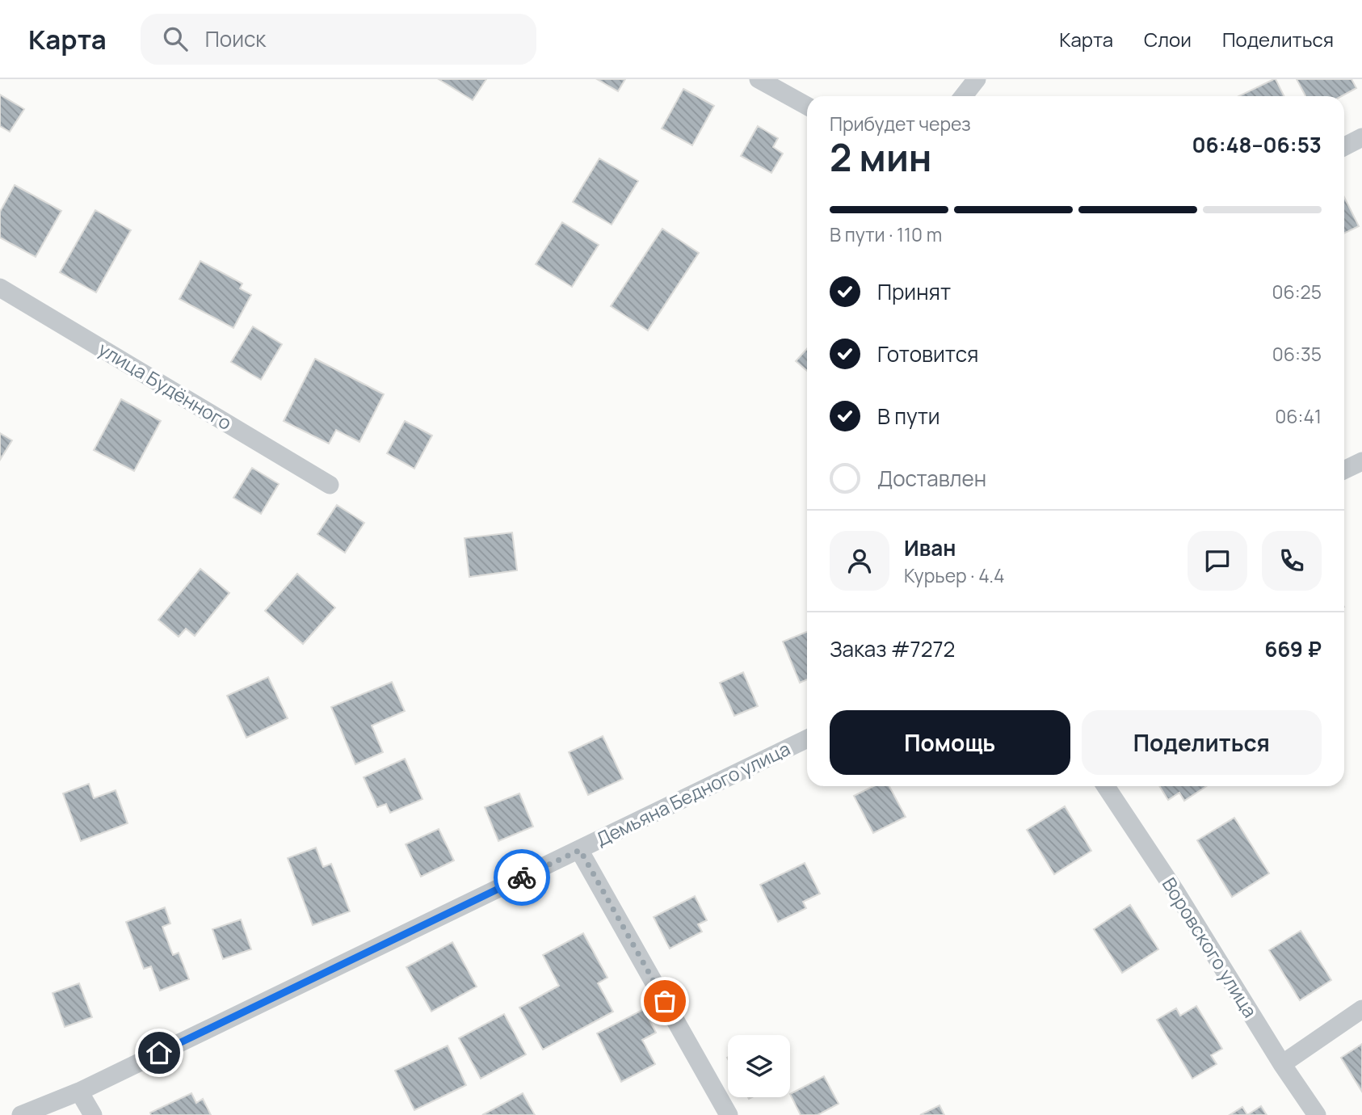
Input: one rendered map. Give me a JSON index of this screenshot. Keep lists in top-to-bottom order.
{
  "streets": {
    "street": ["улица Будённого", "Демьяна Бедного улица", "Воровского улица"]
  },
  "page": {
    "header": "Карта",
    "search": "Поиск",
    "nav": ["Карта", "Слои", "Поделиться"],
    "heading": ["2 мин", "Прибудет через", "06:48–06:53"],
    "panel": [
      "Иван",
      "Курьер · 4.4",
      "Заказ #7272",
      "669 ₽"
    ],
    "bar": "В пути · 110 m",
    "list": [
      ["Принят", "06:25"],
      ["Готовится", "06:35"],
      ["В пути", "06:41"],
      "Доставлен"
    ],
    "buttons": ["Помощь", "Поделиться"]
  }
}
